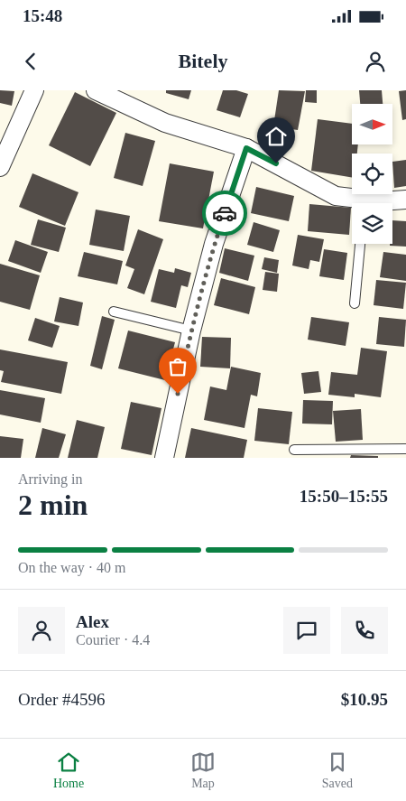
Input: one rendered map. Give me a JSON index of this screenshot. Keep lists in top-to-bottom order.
{
  "north": "right",
  "page": {
    "status": "15:48",
    "header": "Bitely",
    "heading": ["2 min", "Arriving in", "15:50–15:55"],
    "panel": [
      "Alex",
      "Courier · 4.4",
      "Order #4596",
      "$10.95"
    ],
    "bar": "On the way · 40 m",
    "tabs": ["Home", "Map", "Saved"]
  }
}
